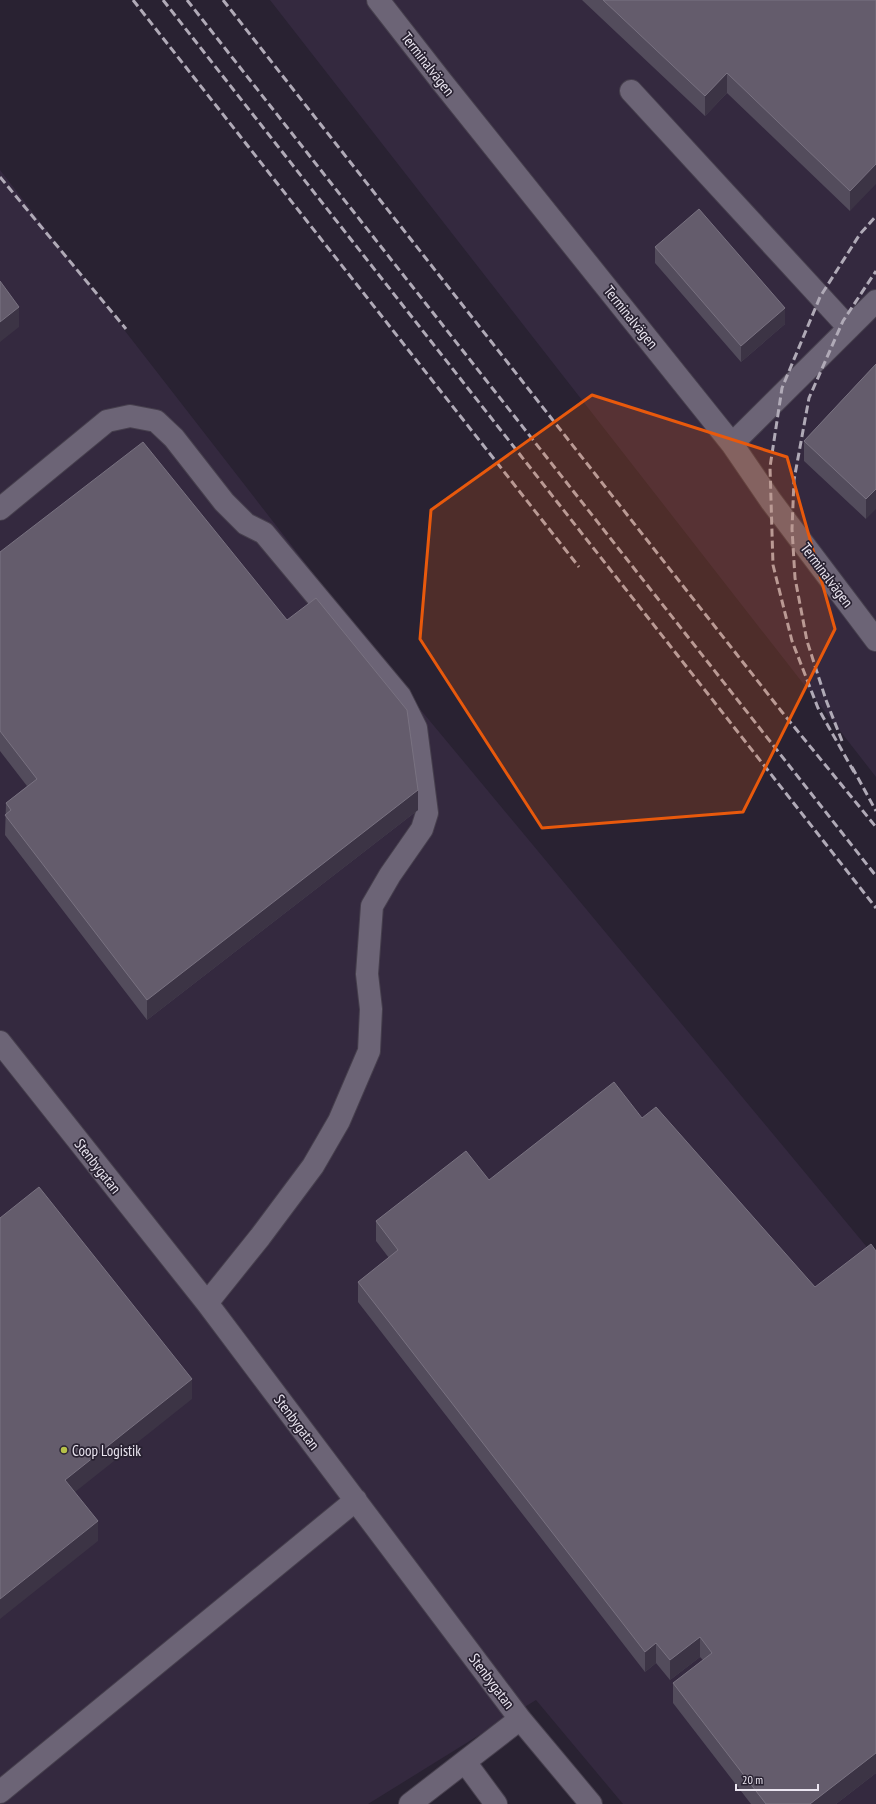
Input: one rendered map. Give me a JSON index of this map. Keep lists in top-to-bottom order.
{
  "streets": {
    "street": ["Terminalvägen", "Stenbygatan"]
  },
  "places": ["Coop Logistik"],
  "scale_bar": "20 m"
}
